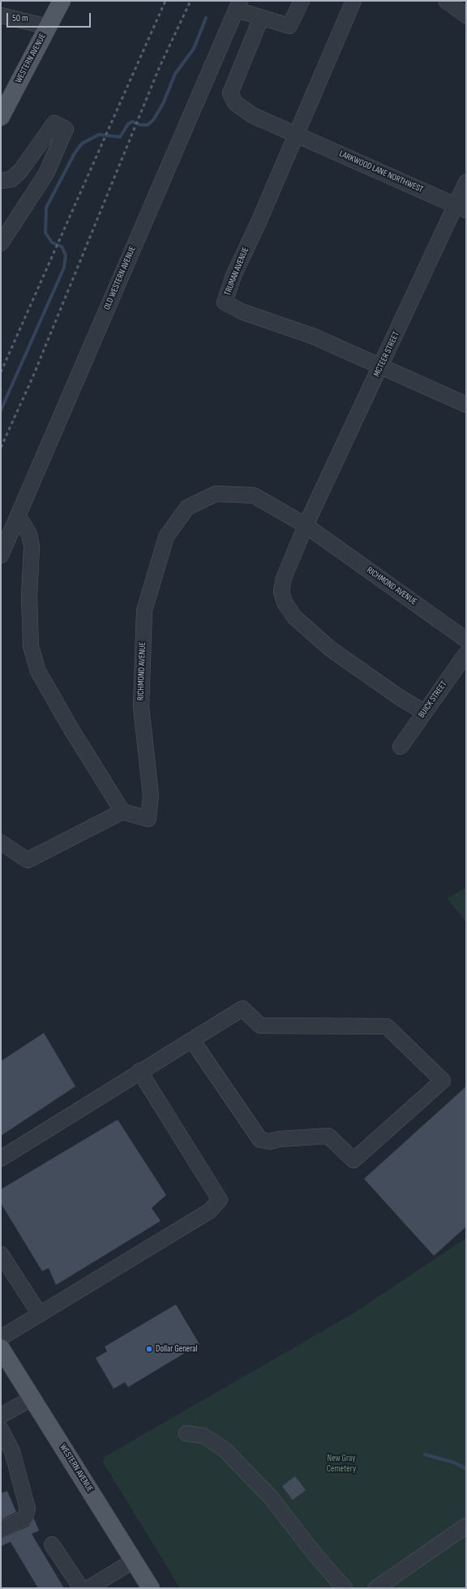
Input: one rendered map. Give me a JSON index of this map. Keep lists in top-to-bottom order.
{
  "streets": {
    "main road": ["WESTERN AVENUE"],
    "street": [
      "LARKWOOD LANE NORTHWEST",
      "TRUMAN AVENUE",
      "OLD WESTERN AVENUE",
      "MCTEER STREET",
      "RICHMOND AVENUE",
      "BUICK STREET"
    ]
  },
  "crossings": [
    ["LARKWOOD LANE NORTHWEST", "TRUMAN AVENUE"],
    ["LARKWOOD LANE NORTHWEST", "MCTEER STREET"],
    ["TRUMAN AVENUE", "MCTEER STREET"],
    ["MCTEER STREET", "RICHMOND AVENUE"],
    ["MCTEER STREET", "BUICK STREET"]
  ],
  "parks": ["New Gray Cemetery"],
  "places": ["Dollar General"],
  "scale_bar": "50 m"
}
